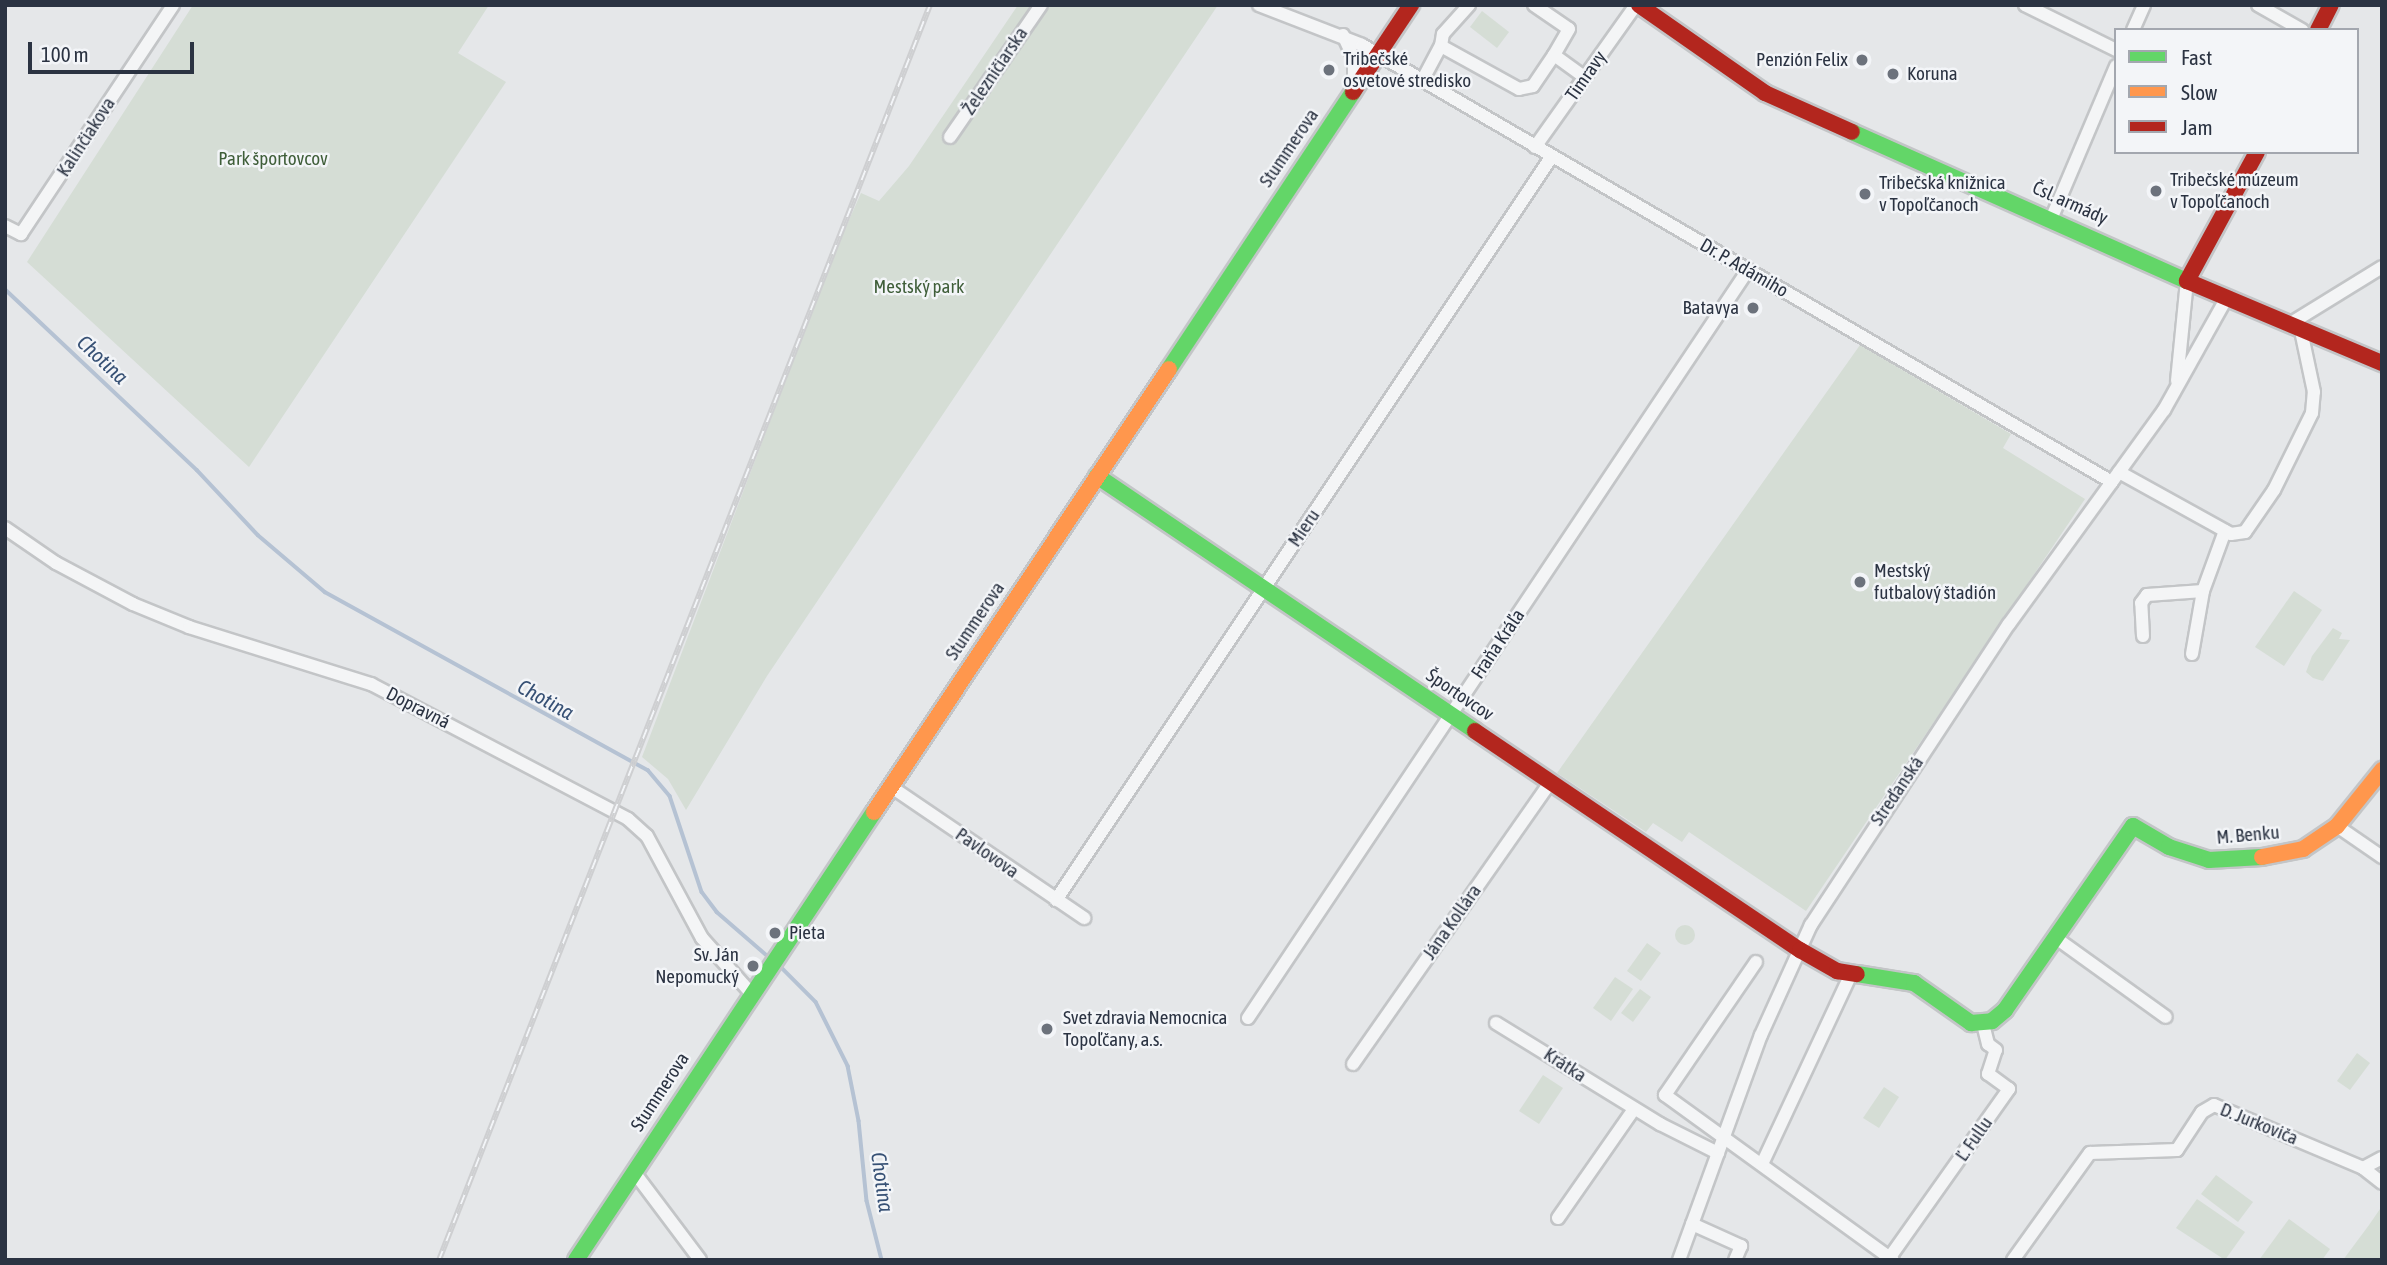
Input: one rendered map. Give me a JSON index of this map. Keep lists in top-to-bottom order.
{
  "streets": {
    "street": [
      "Železničiarska",
      "Timravy",
      "Kalinčiakova",
      "Stummerova",
      "Čsl. armády",
      "Dr. P. Adámiho",
      "Mieru",
      "Fraňa Kráľa",
      "Športovcov",
      "Dopravná",
      "Streďanská",
      "M. Benku",
      "Pavlovova",
      "Jána Kollára",
      "Krátka",
      "D. Jurkoviča",
      "Ľ. Fullu"
    ]
  },
  "crossings": [
    ["Timravy", "Čsl. armády"],
    ["Timravy", "Dr. P. Adámiho"],
    ["Stummerova", "Dr. P. Adámiho"],
    ["Stummerova", "Športovcov"],
    ["Stummerova", "Dopravná"],
    ["Stummerova", "Pavlovova"],
    ["Čsl. armády", "Streďanská"],
    ["Dr. P. Adámiho", "Mieru"],
    ["Dr. P. Adámiho", "Fraňa Kráľa"],
    ["Dr. P. Adámiho", "Streďanská"],
    ["Mieru", "Športovcov"],
    ["Mieru", "Pavlovova"],
    ["Fraňa Kráľa", "Športovcov"],
    ["Športovcov", "Streďanská"],
    ["Športovcov", "Jána Kollára"],
    ["Športovcov", "Ľ. Fullu"],
    ["Streďanská", "Krátka"],
    ["Streďanská", "Ľ. Fullu"]
  ],
  "water": ["Chotina"],
  "parks": ["Park športovcov", "Mestský park"],
  "places": [
    "Penzión Felix",
    "Tribečské osvetové stredisko",
    "Koruna",
    "Tribečské múzeum v Topoľčanoch",
    "Tribečská knižnica v Topoľčanoch",
    "Batavya",
    "Mestský futbalový štadión",
    "Pieta",
    "Sv. Ján Nepomucký",
    "Svet zdravia Nemocnica Topoľčany, a.s."
  ],
  "legend": ["Fast", "Slow", "Jam"],
  "scale_bar": "100 m"
}
